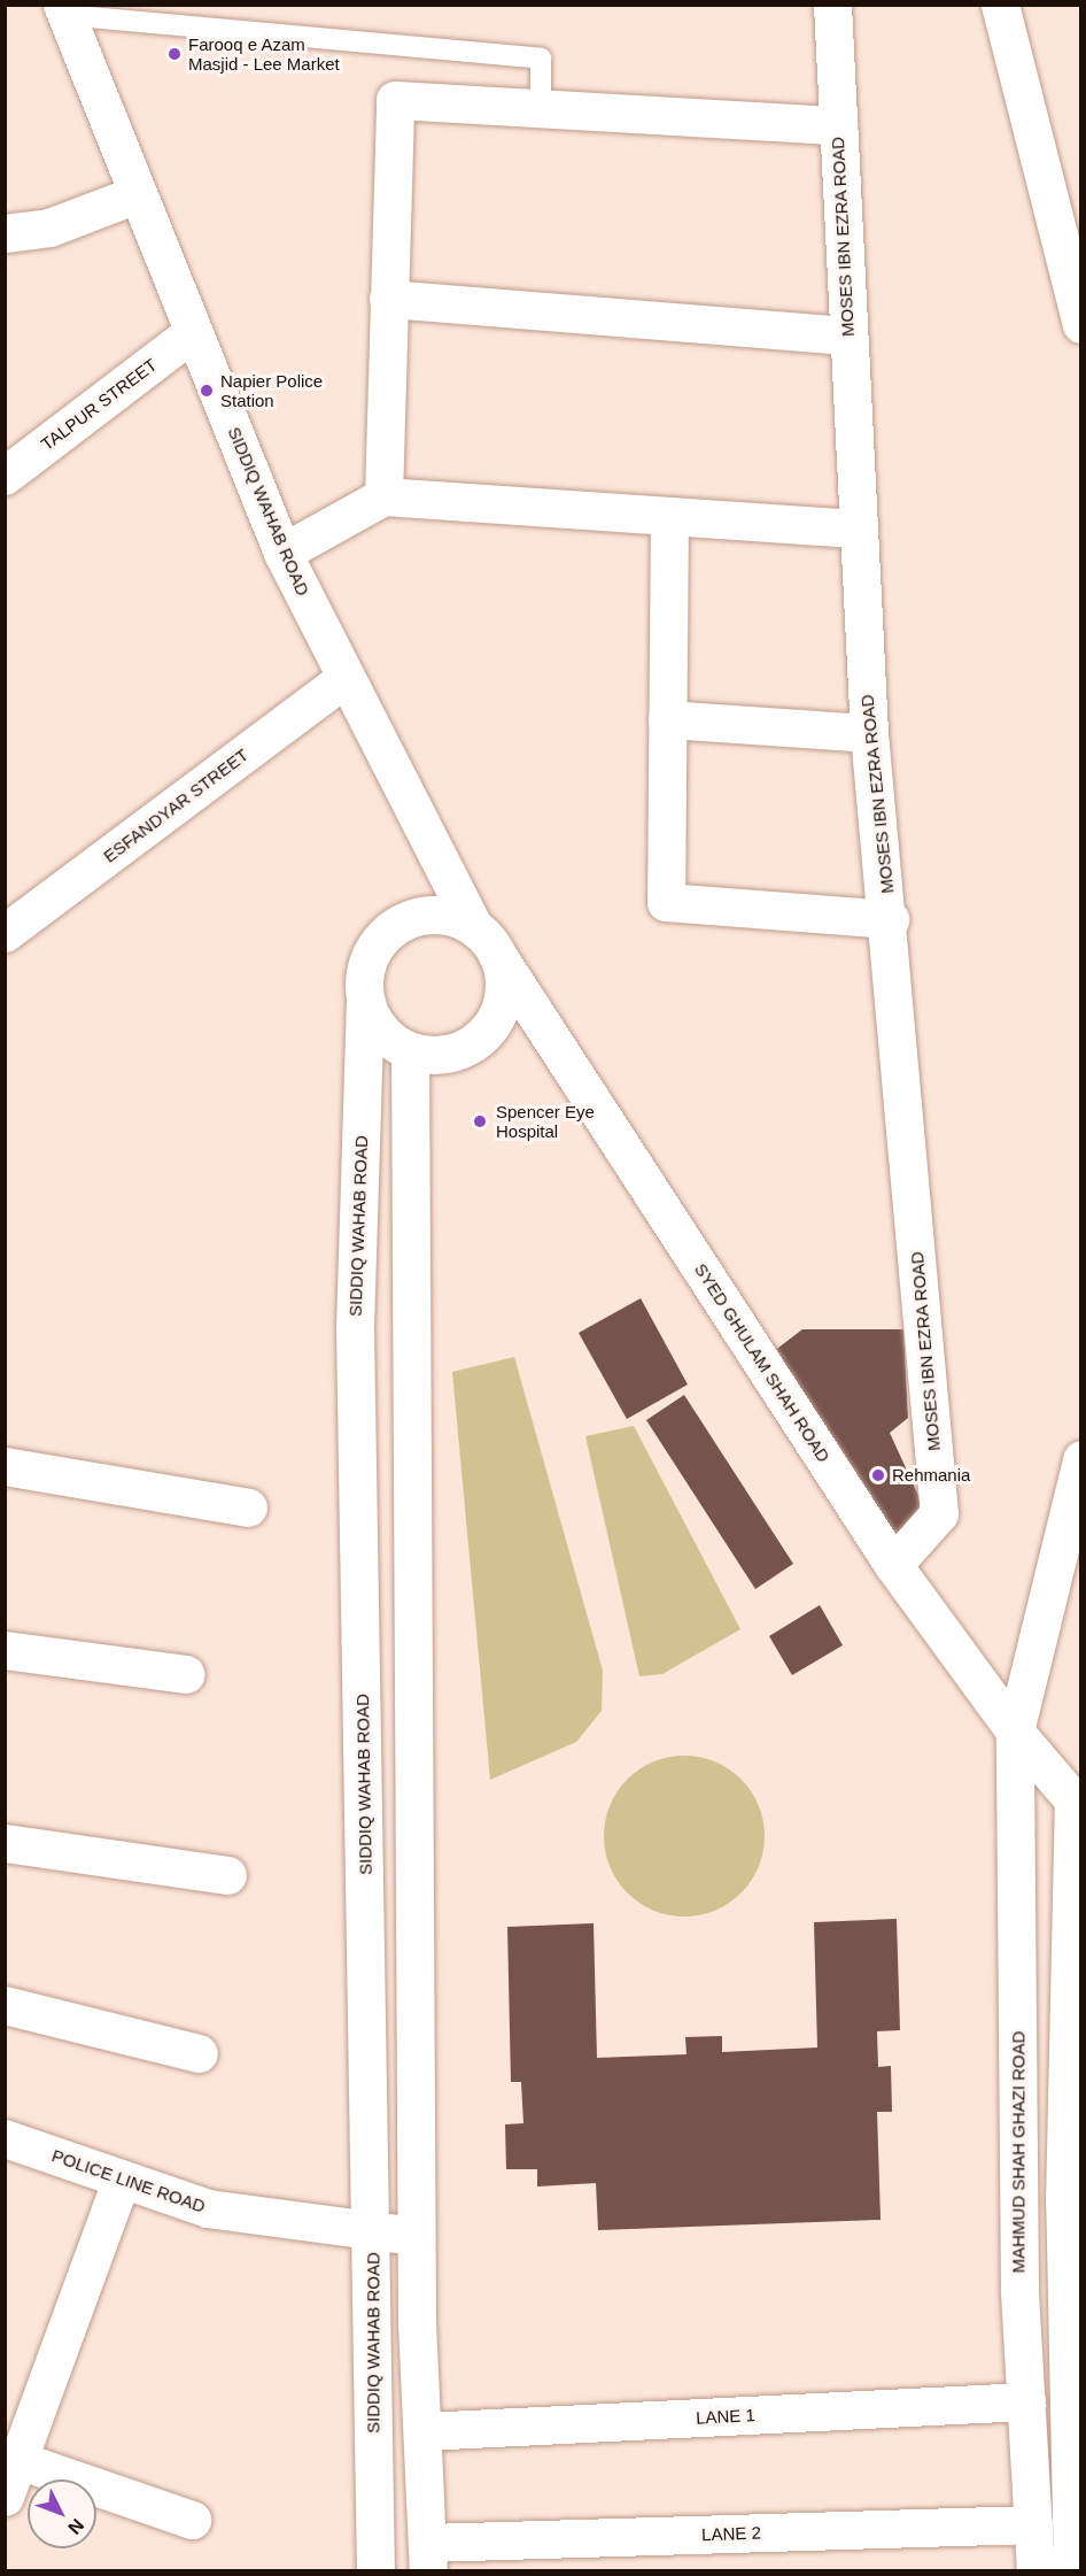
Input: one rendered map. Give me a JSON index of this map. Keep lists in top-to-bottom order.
{
  "streets": {
    "street": [
      "MOSES IBN EZRA ROAD",
      "TALPUR STREET",
      "SIDDIQ WAHAB ROAD",
      "ESFANDYAR STREET",
      "SYED GHULAM SHAH ROAD",
      "MAHMUD SHAH GHAZI ROAD",
      "POLICE LINE ROAD",
      "LANE 1",
      "LANE 2"
    ]
  },
  "crossings": [
    ["MOSES IBN EZRA ROAD", "SYED GHULAM SHAH ROAD"],
    ["TALPUR STREET", "SIDDIQ WAHAB ROAD"],
    ["SIDDIQ WAHAB ROAD", "ESFANDYAR STREET"],
    ["SIDDIQ WAHAB ROAD", "SYED GHULAM SHAH ROAD"],
    ["SIDDIQ WAHAB ROAD", "POLICE LINE ROAD"],
    ["SYED GHULAM SHAH ROAD", "MAHMUD SHAH GHAZI ROAD"],
    ["MAHMUD SHAH GHAZI ROAD", "LANE 1"],
    ["MAHMUD SHAH GHAZI ROAD", "LANE 2"]
  ],
  "places": [
    "Farooq e Azam Masjid - Lee Market",
    "Napier Police Station",
    "Spencer Eye Hospital",
    "Rehmania"
  ],
  "north": "bottom right"
}
